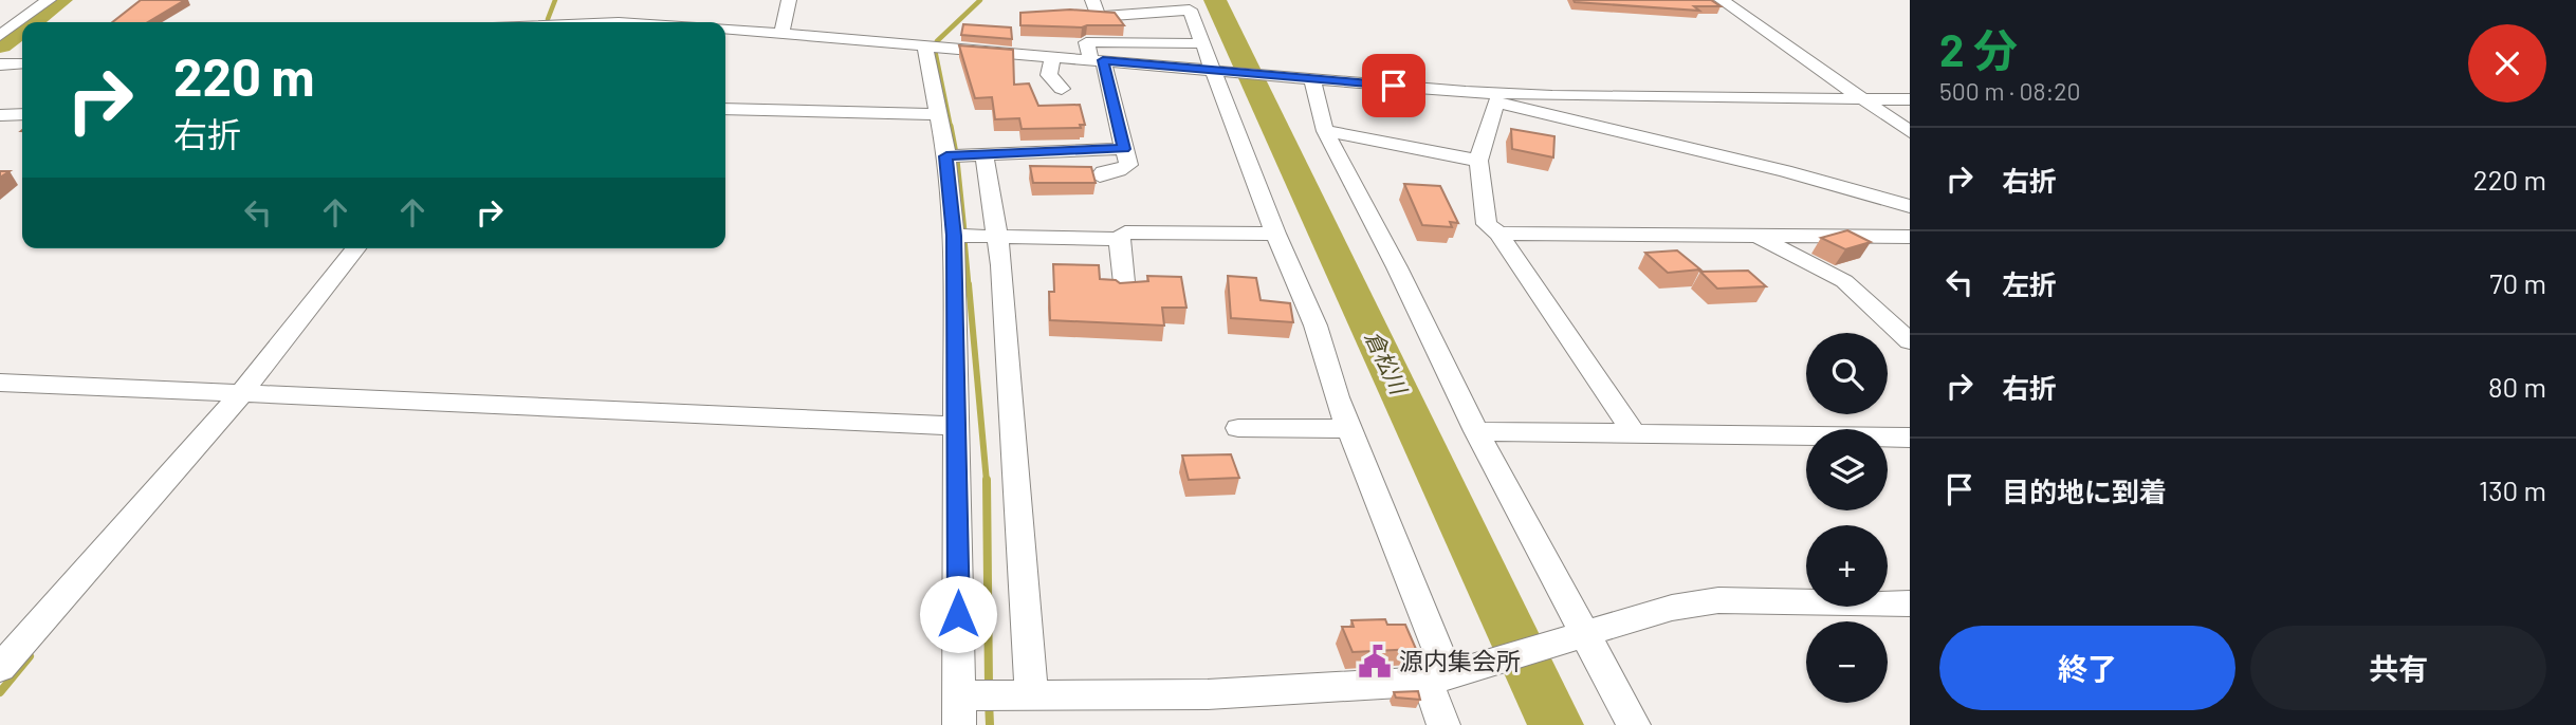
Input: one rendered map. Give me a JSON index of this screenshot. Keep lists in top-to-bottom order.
{
  "water": ["倉松川"],
  "places": {
    "public building": ["源内集会所"]
  },
  "page": {
    "heading": ["2 分", "500 m · 08:20"],
    "turn": ["220 m", "右折"],
    "list": [
      {
        "name": "右折",
        "value": "220 m"
      },
      {
        "name": "左折",
        "value": "70 m"
      },
      {
        "name": "右折",
        "value": "80 m"
      },
      {
        "name": "目的地に到着",
        "value": "130 m"
      }
    ],
    "map_buttons": ["+", "−"],
    "buttons": ["終了", "共有"]
  }
}
